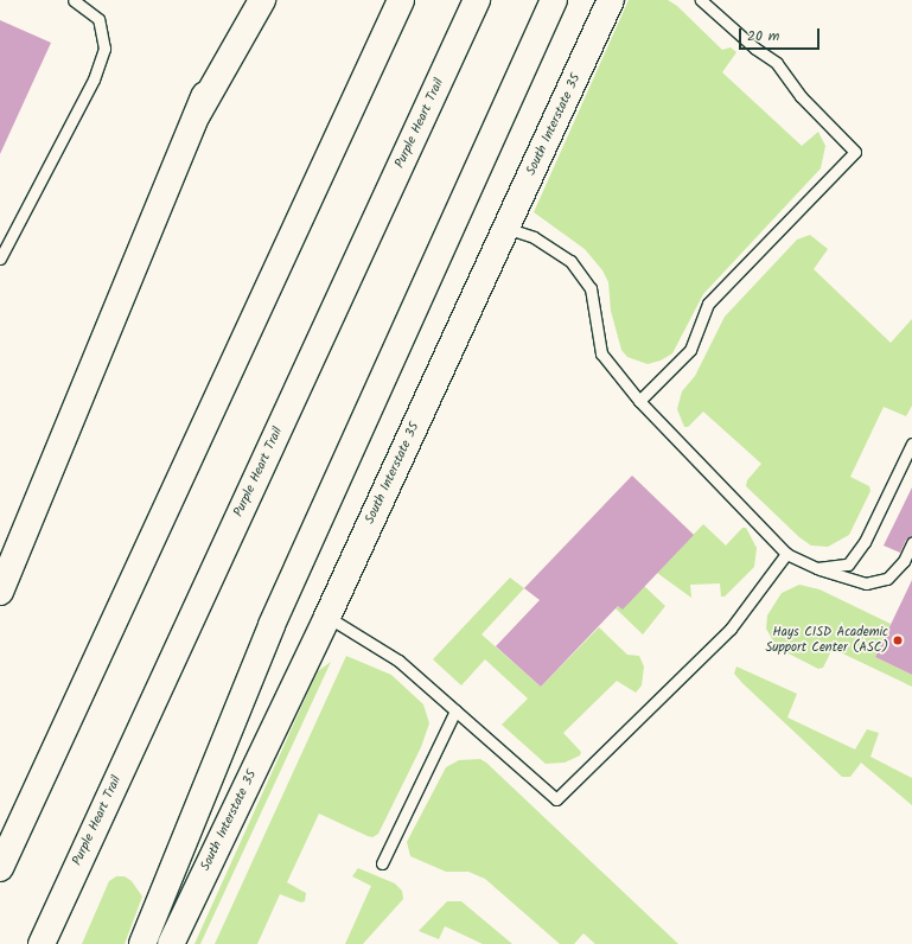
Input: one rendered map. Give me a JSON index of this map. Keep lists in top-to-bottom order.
{
  "streets": {
    "main road": ["Purple Heart Trail", "South Interstate 35"]
  },
  "places": ["Hays CISD Academic Support Center (ASC)"],
  "scale_bar": "20 m"
}
